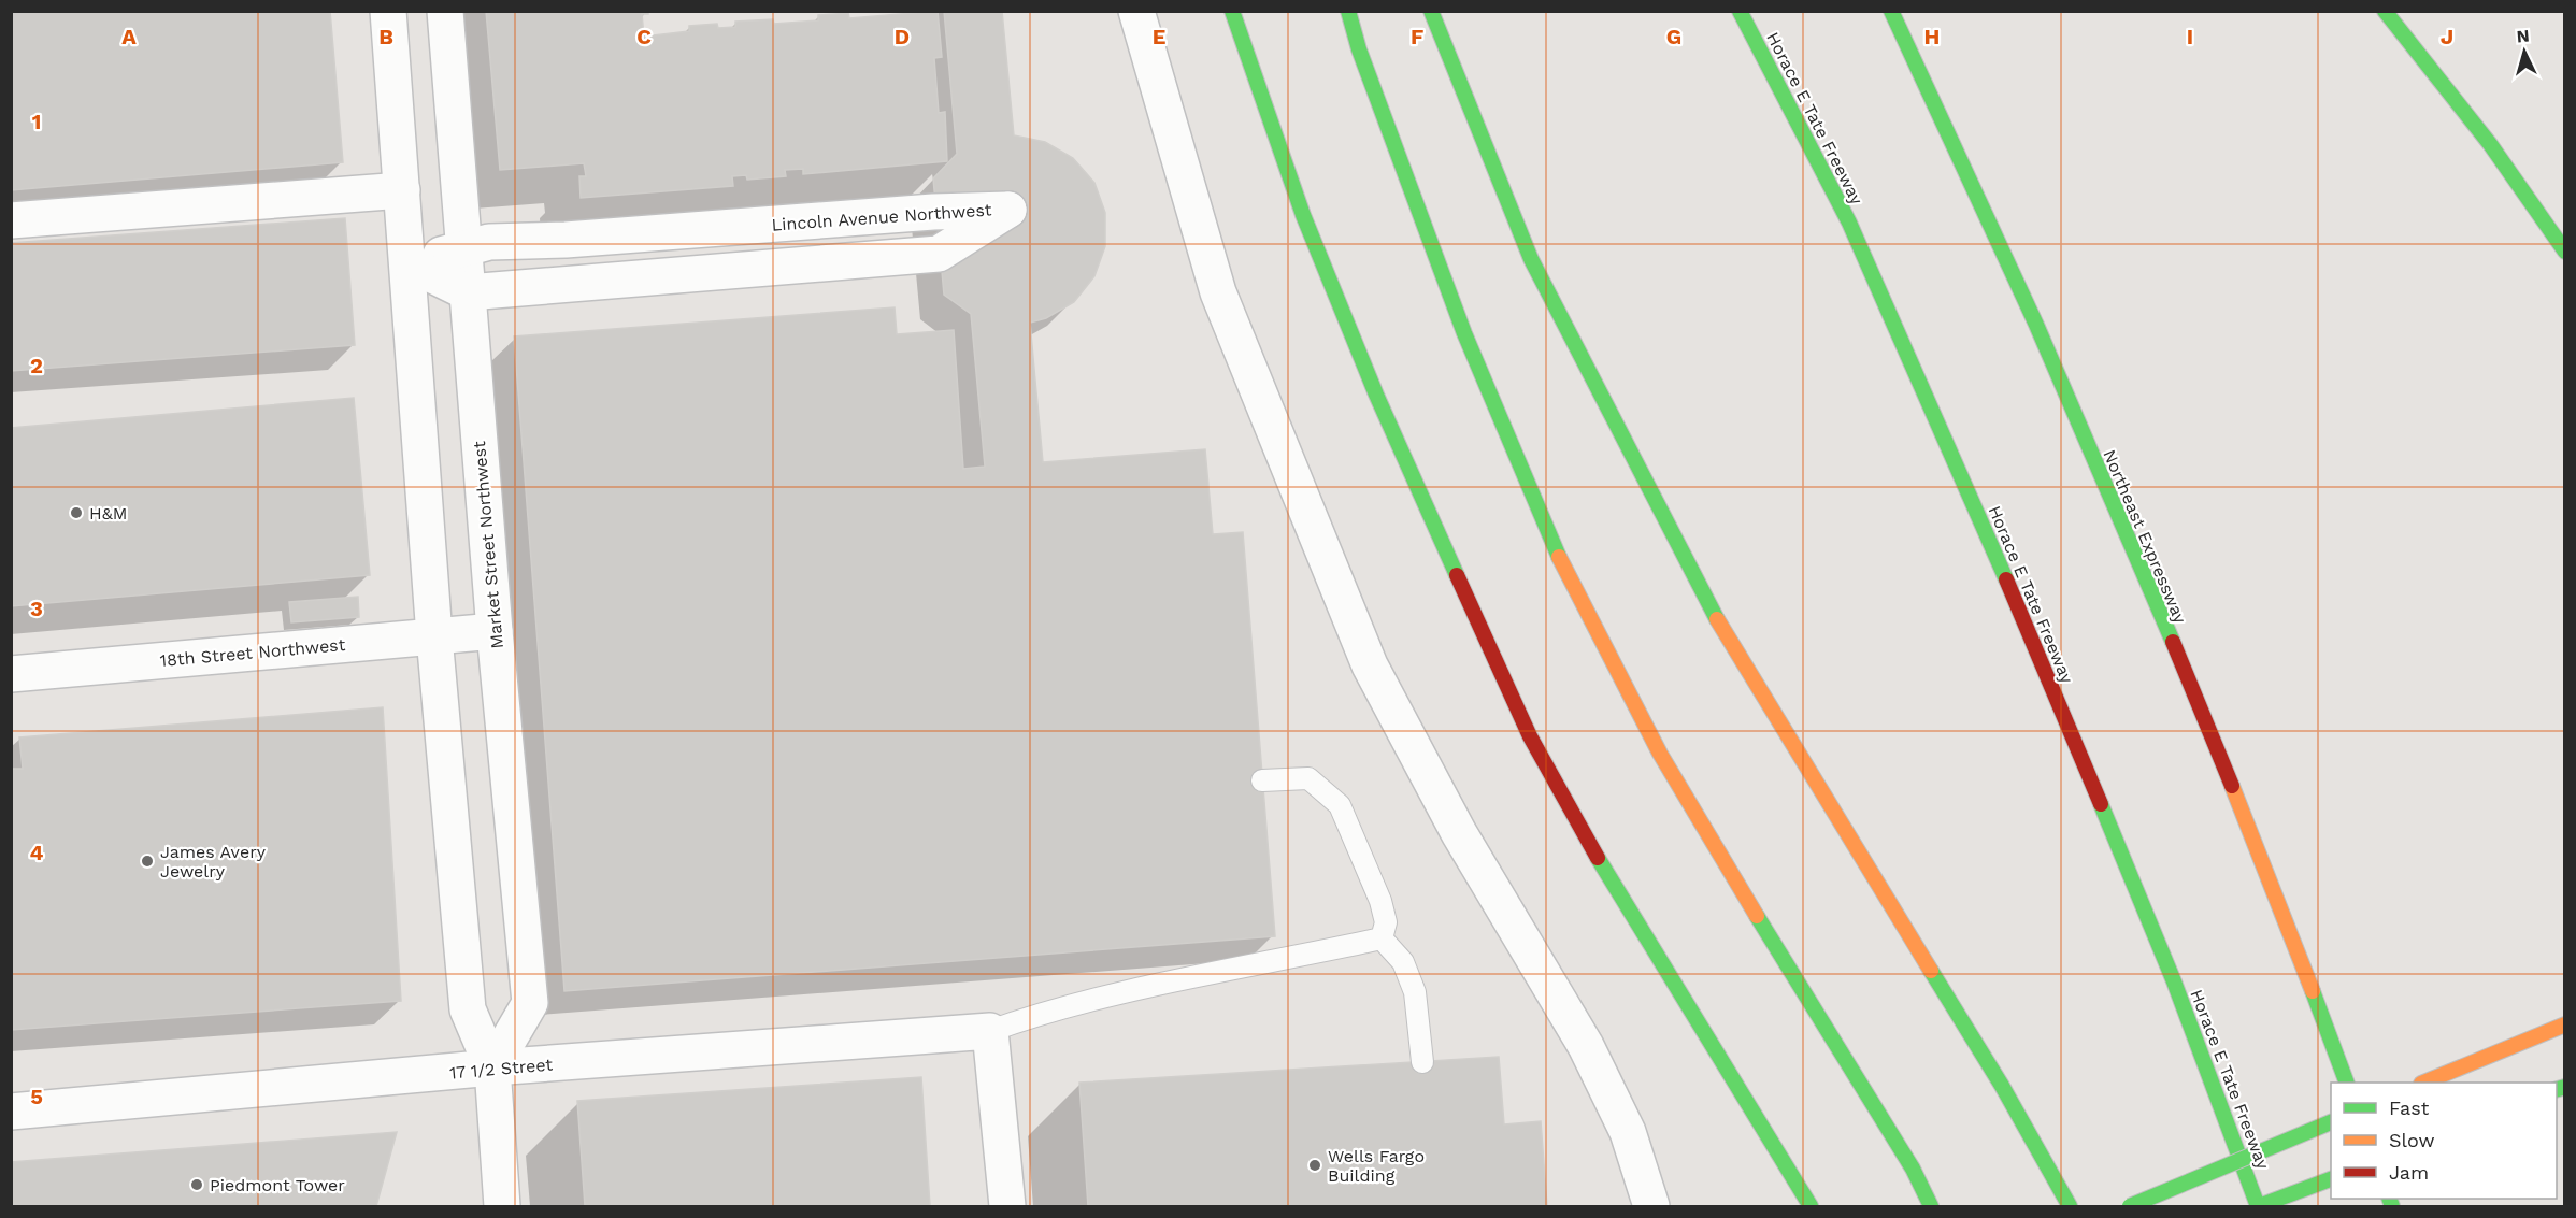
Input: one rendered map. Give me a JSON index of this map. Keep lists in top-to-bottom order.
{
  "streets": {
    "main road": ["Horace E Tate Freeway", "Northeast Expressway"],
    "street": [
      "Lincoln Avenue Northwest",
      "Market Street Northwest",
      "18th Street Northwest",
      "17 1/2 Street"
    ]
  },
  "crossings": [
    ["Lincoln Avenue Northwest", "Market Street Northwest"],
    ["Market Street Northwest", "18th Street Northwest"],
    ["Market Street Northwest", "17 1/2 Street"]
  ],
  "places": [
    "H&M",
    "James Avery Jewelry",
    "Wells Fargo Building",
    "Piedmont Tower"
  ],
  "legend": ["Fast", "Slow", "Jam"],
  "north": "top",
  "grid": {
    "columns": [
      "A",
      "B",
      "C",
      "D",
      "E",
      "F",
      "G",
      "H",
      "I",
      "J"
    ],
    "rows": [
      "1",
      "2",
      "3",
      "4",
      "5"
    ]
  }
}
